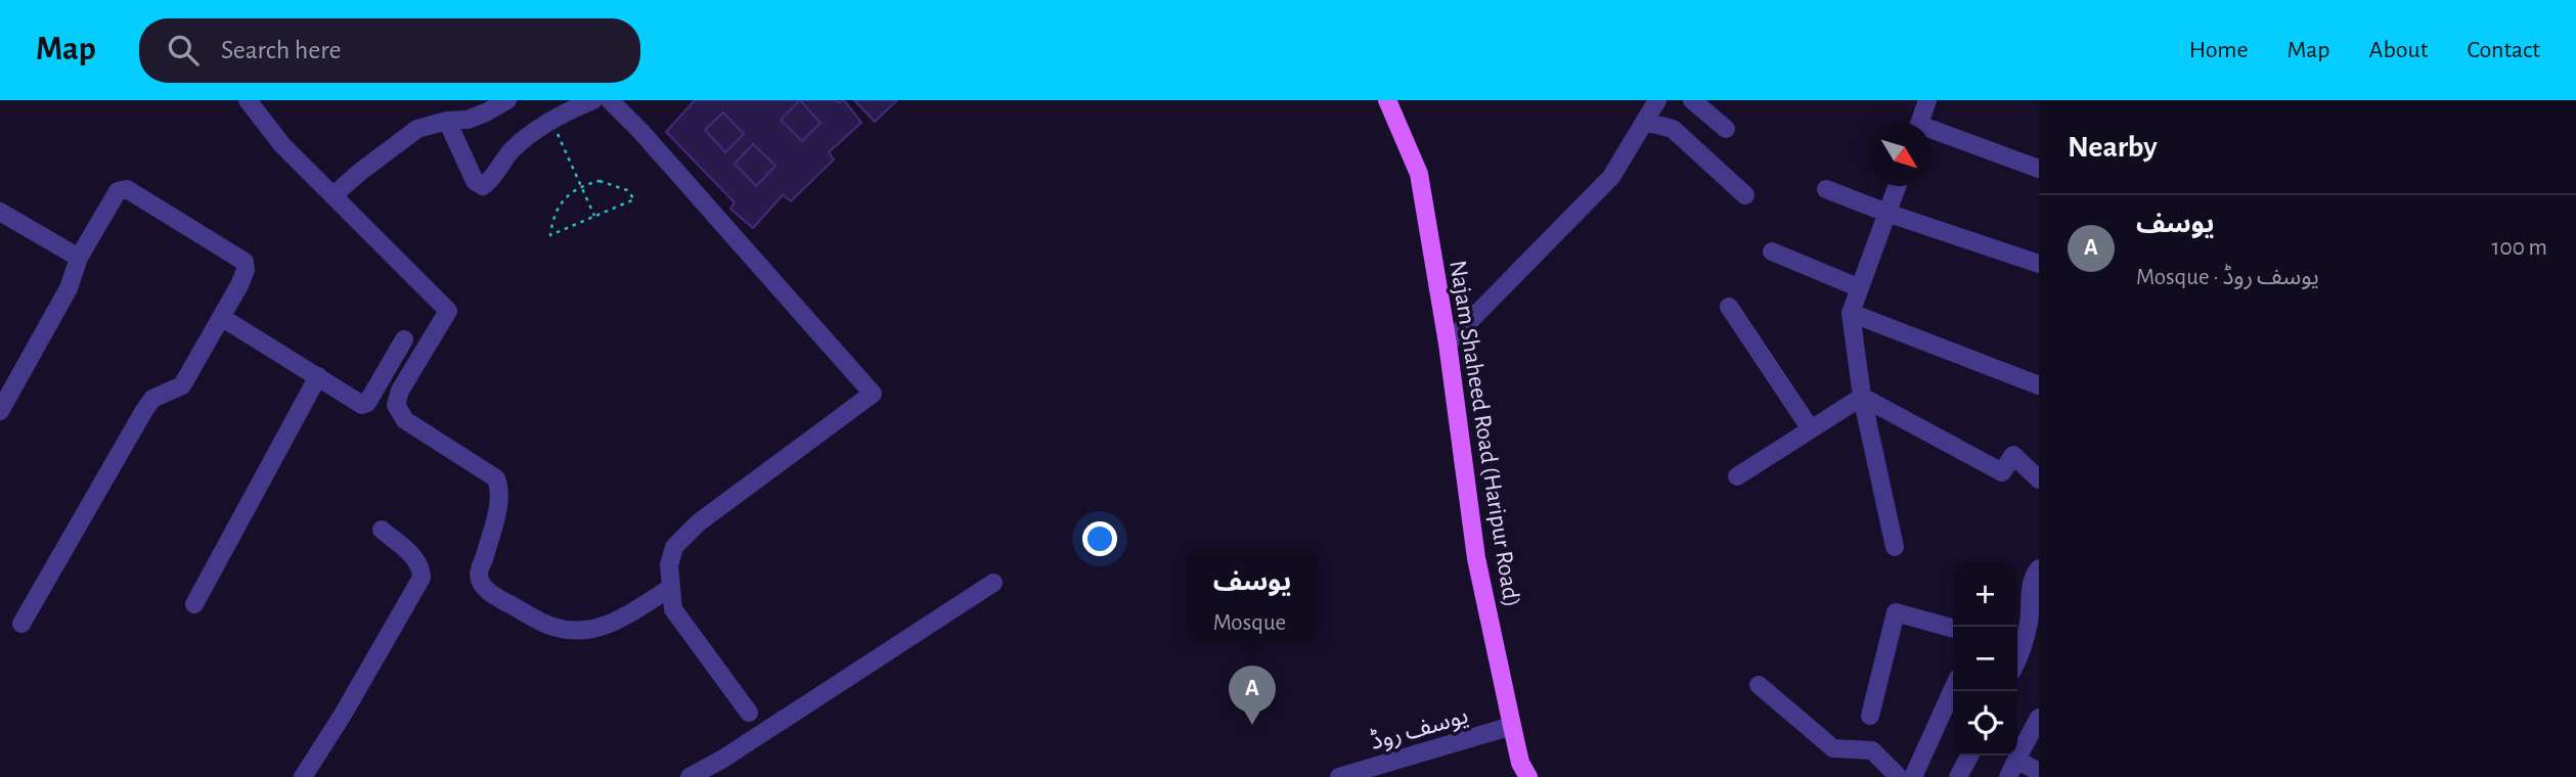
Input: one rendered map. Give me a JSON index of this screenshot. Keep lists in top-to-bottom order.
{
  "streets": {
    "main road": ["Najam Shaheed Road (Haripur Road)"],
    "street": ["یوسف روڈ"]
  },
  "crossings": [
    ["Najam Shaheed Road (Haripur Road)", "یوسف روڈ"]
  ],
  "north": "bottom right",
  "page": {
    "header": "Map",
    "search": "Search here",
    "nav": [
      "Home",
      "Map",
      "About",
      "Contact"
    ],
    "heading": "Nearby",
    "list": [
      {
        "mark": "A",
        "name": "یوسف",
        "note": "Mosque · یوسف روڈ",
        "value": "100 m"
      }
    ],
    "popup": ["یوسف", "Mosque"],
    "map_buttons": ["+", "−"],
    "pins": "A"
  }
}
